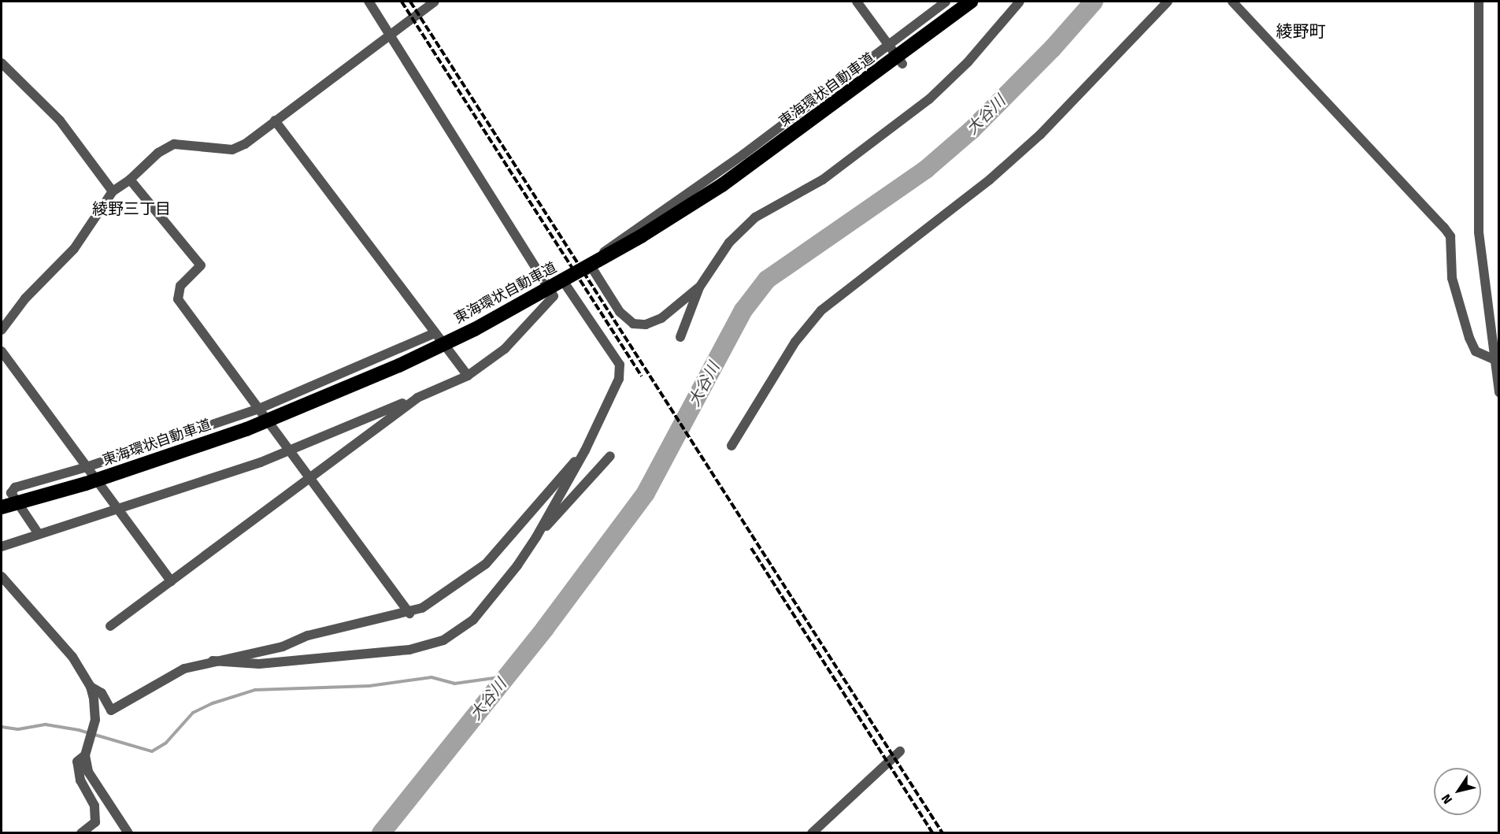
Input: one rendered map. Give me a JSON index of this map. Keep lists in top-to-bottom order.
{
  "streets": {
    "highway": ["東海環状自動車道"]
  },
  "districts": ["綾野町", "綾野三丁目"],
  "water": ["大谷川"],
  "north": "bottom left"
}
